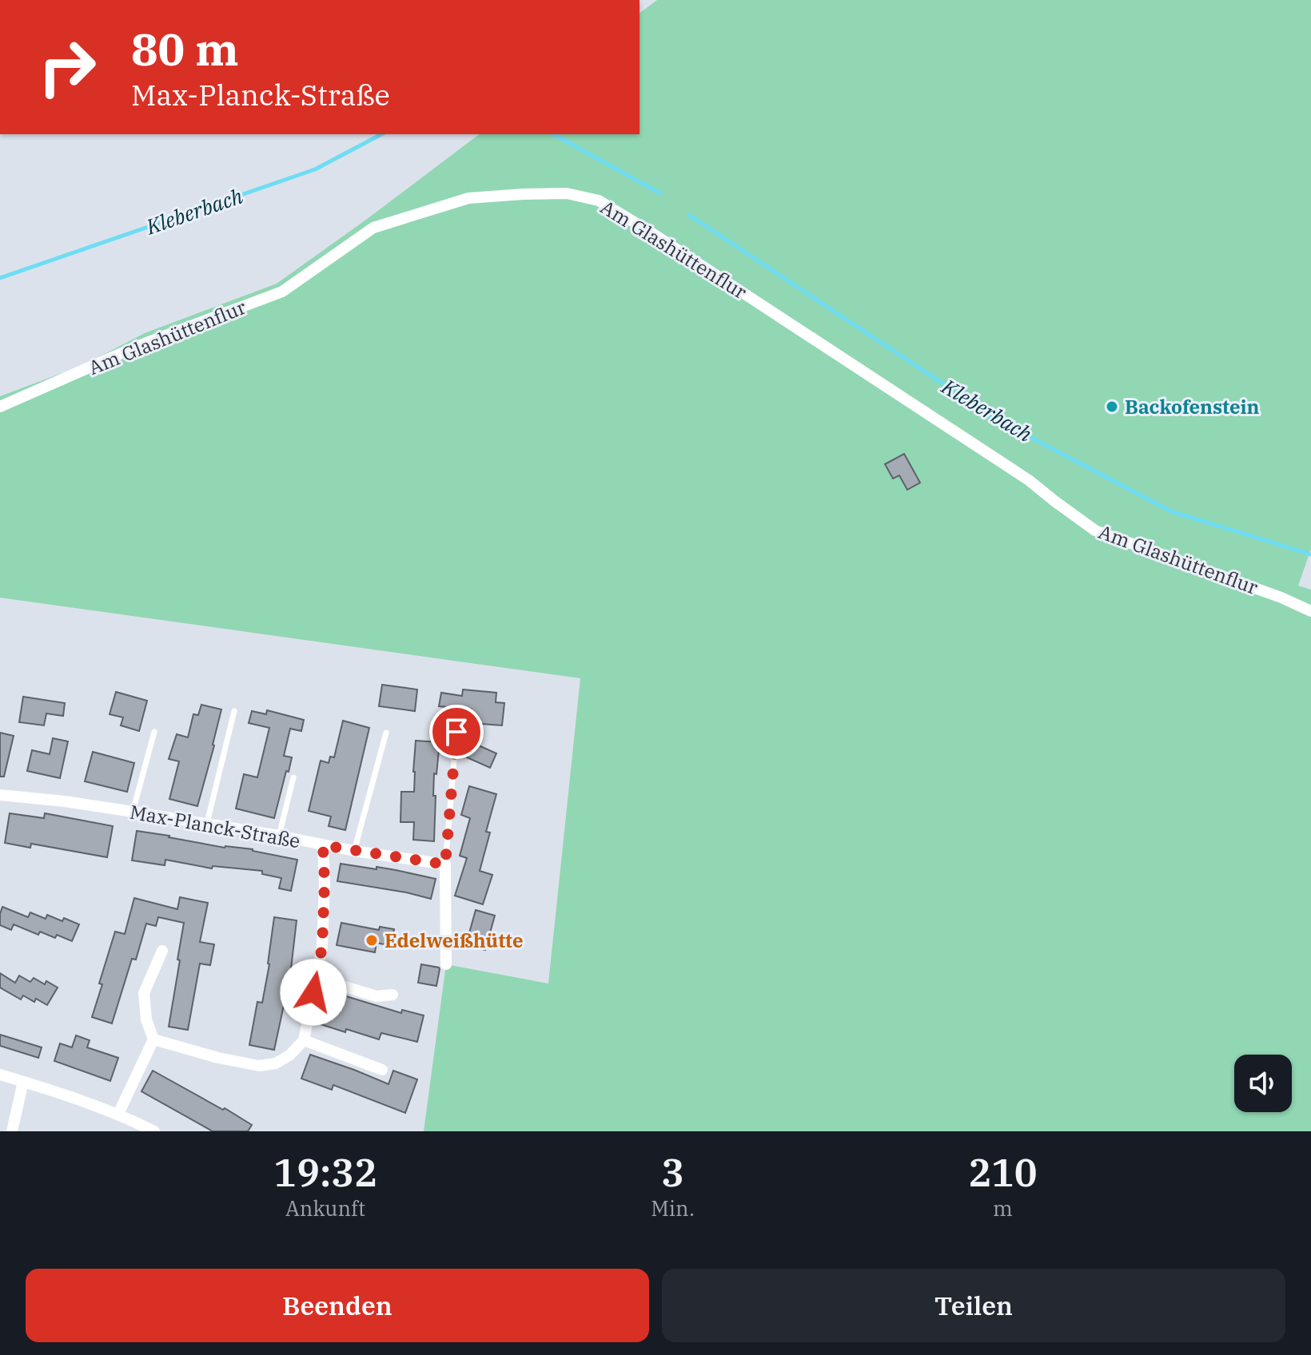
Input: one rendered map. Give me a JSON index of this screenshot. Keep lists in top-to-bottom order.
{
  "streets": {
    "street": ["Am Glashüttenflur", "Max-Planck-Straße"]
  },
  "water": ["Kleberbach"],
  "places": ["Backofenstein", "Edelweißhütte"],
  "page": {
    "turn": ["80 m", "Max-Planck-Straße"],
    "eta": [
      "19:32",
      "Ankunft",
      "3",
      "Min.",
      "210",
      "m"
    ],
    "buttons": ["Beenden", "Teilen"]
  }
}
